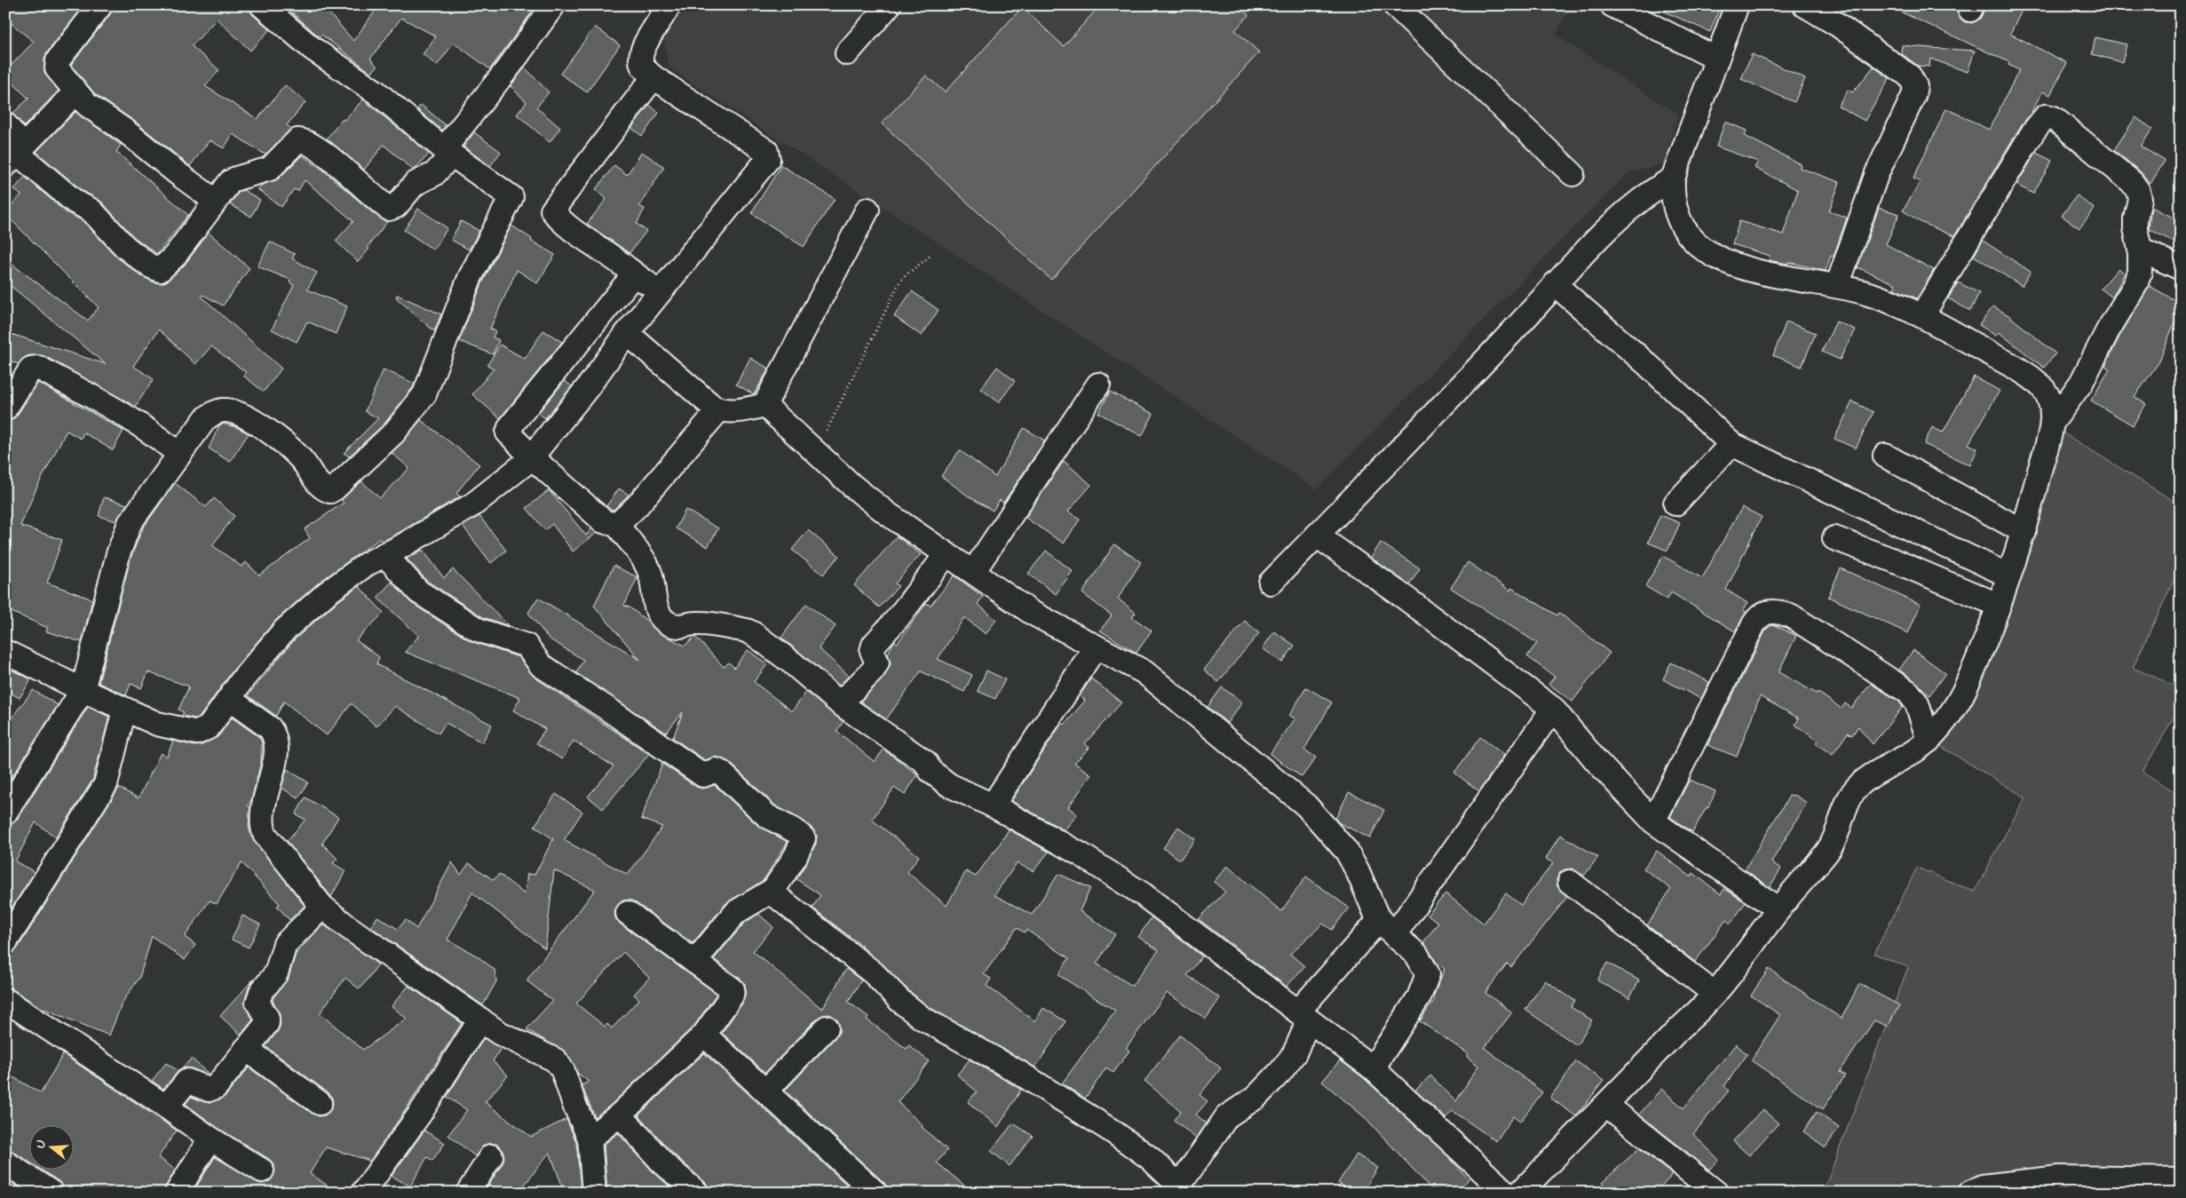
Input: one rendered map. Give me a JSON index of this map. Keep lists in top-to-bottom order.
{
  "north": "left"
}
